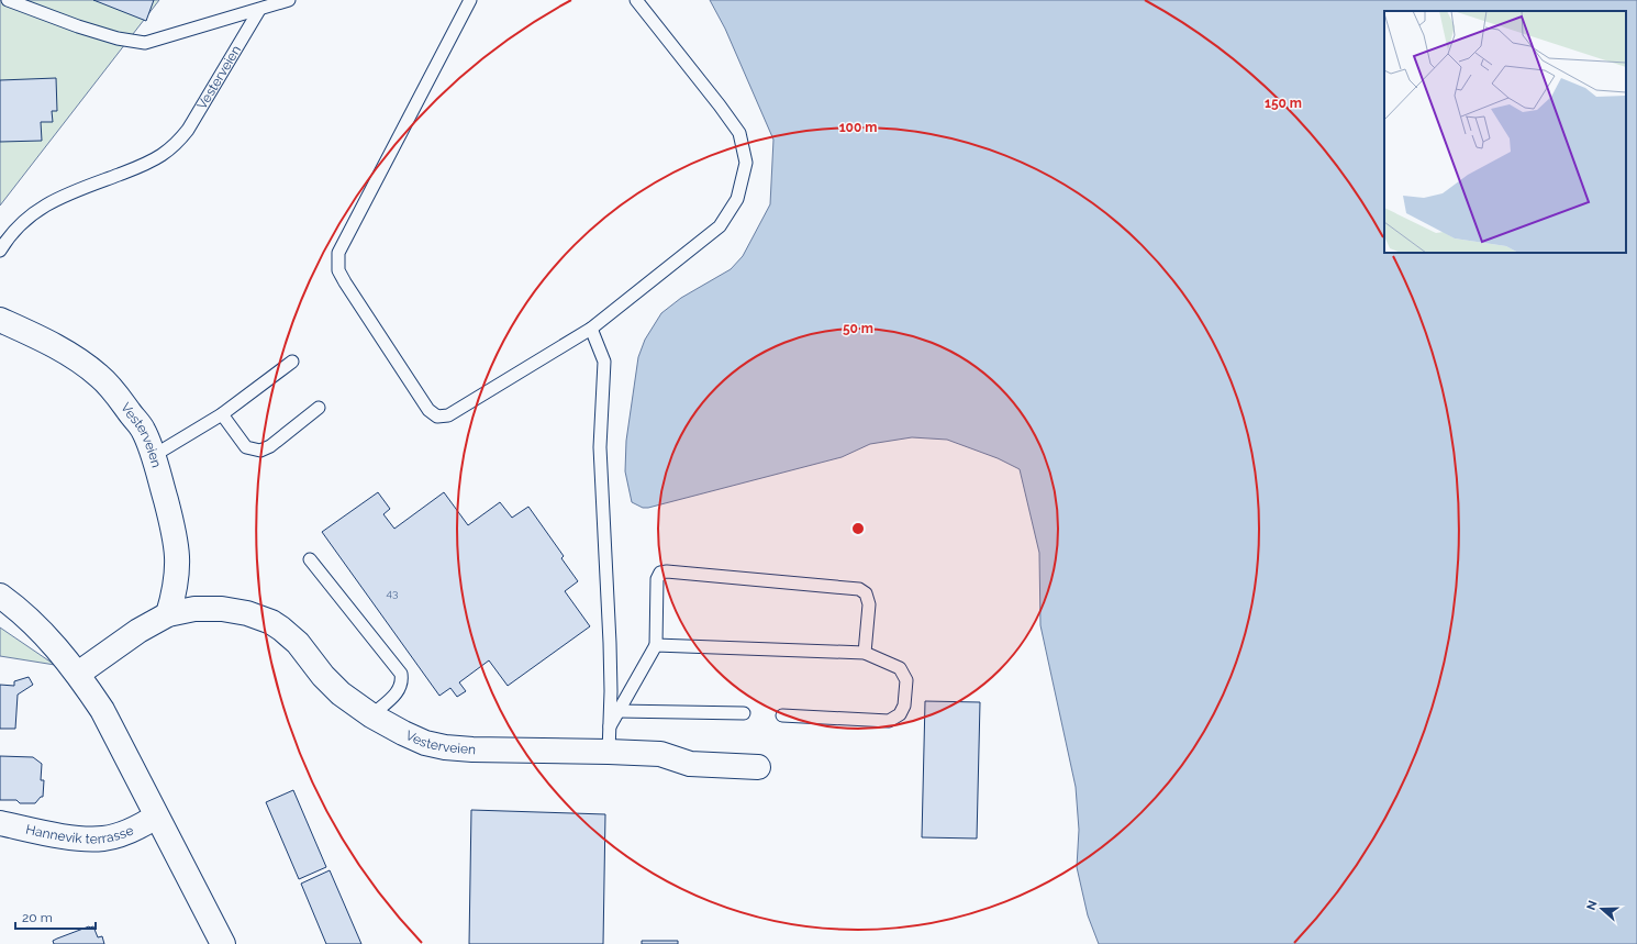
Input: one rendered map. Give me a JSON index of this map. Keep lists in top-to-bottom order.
{
  "streets": {
    "street": ["Vesterveien", "Hannevik terrasse"]
  },
  "house_numbers": ["43"],
  "scale_bar": "20 m",
  "north": "left",
  "rings": ["150 m", "100 m", "50 m"]
}
